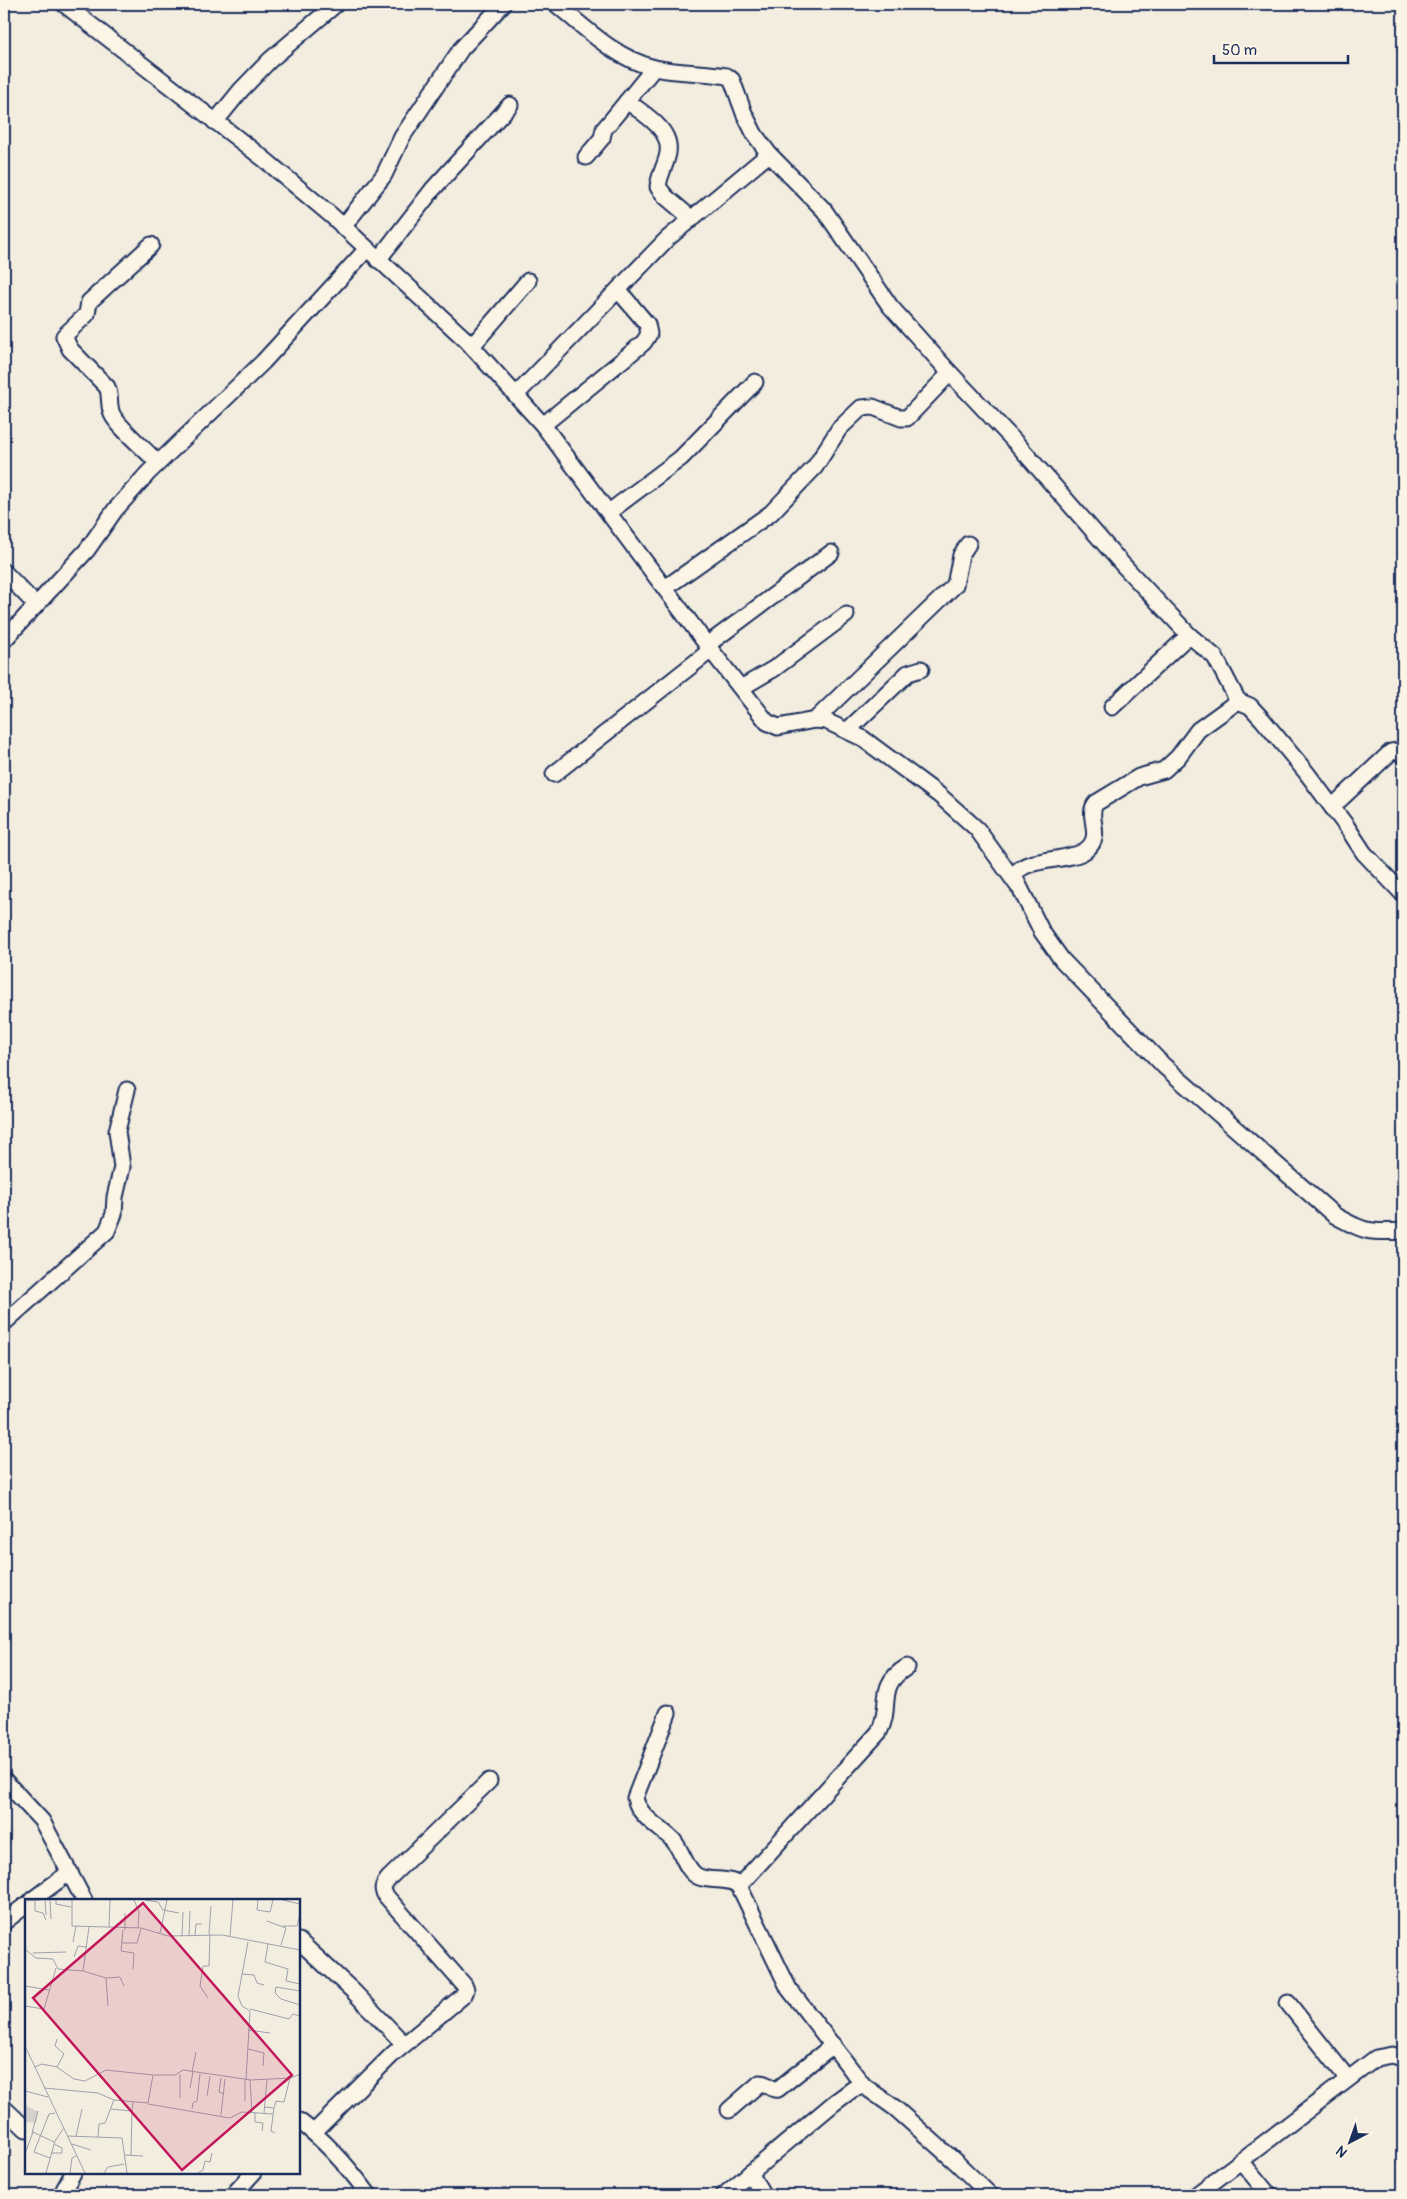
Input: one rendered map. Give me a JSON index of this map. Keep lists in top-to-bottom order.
{
  "scale_bar": "50 m",
  "north": "bottom left"
}
